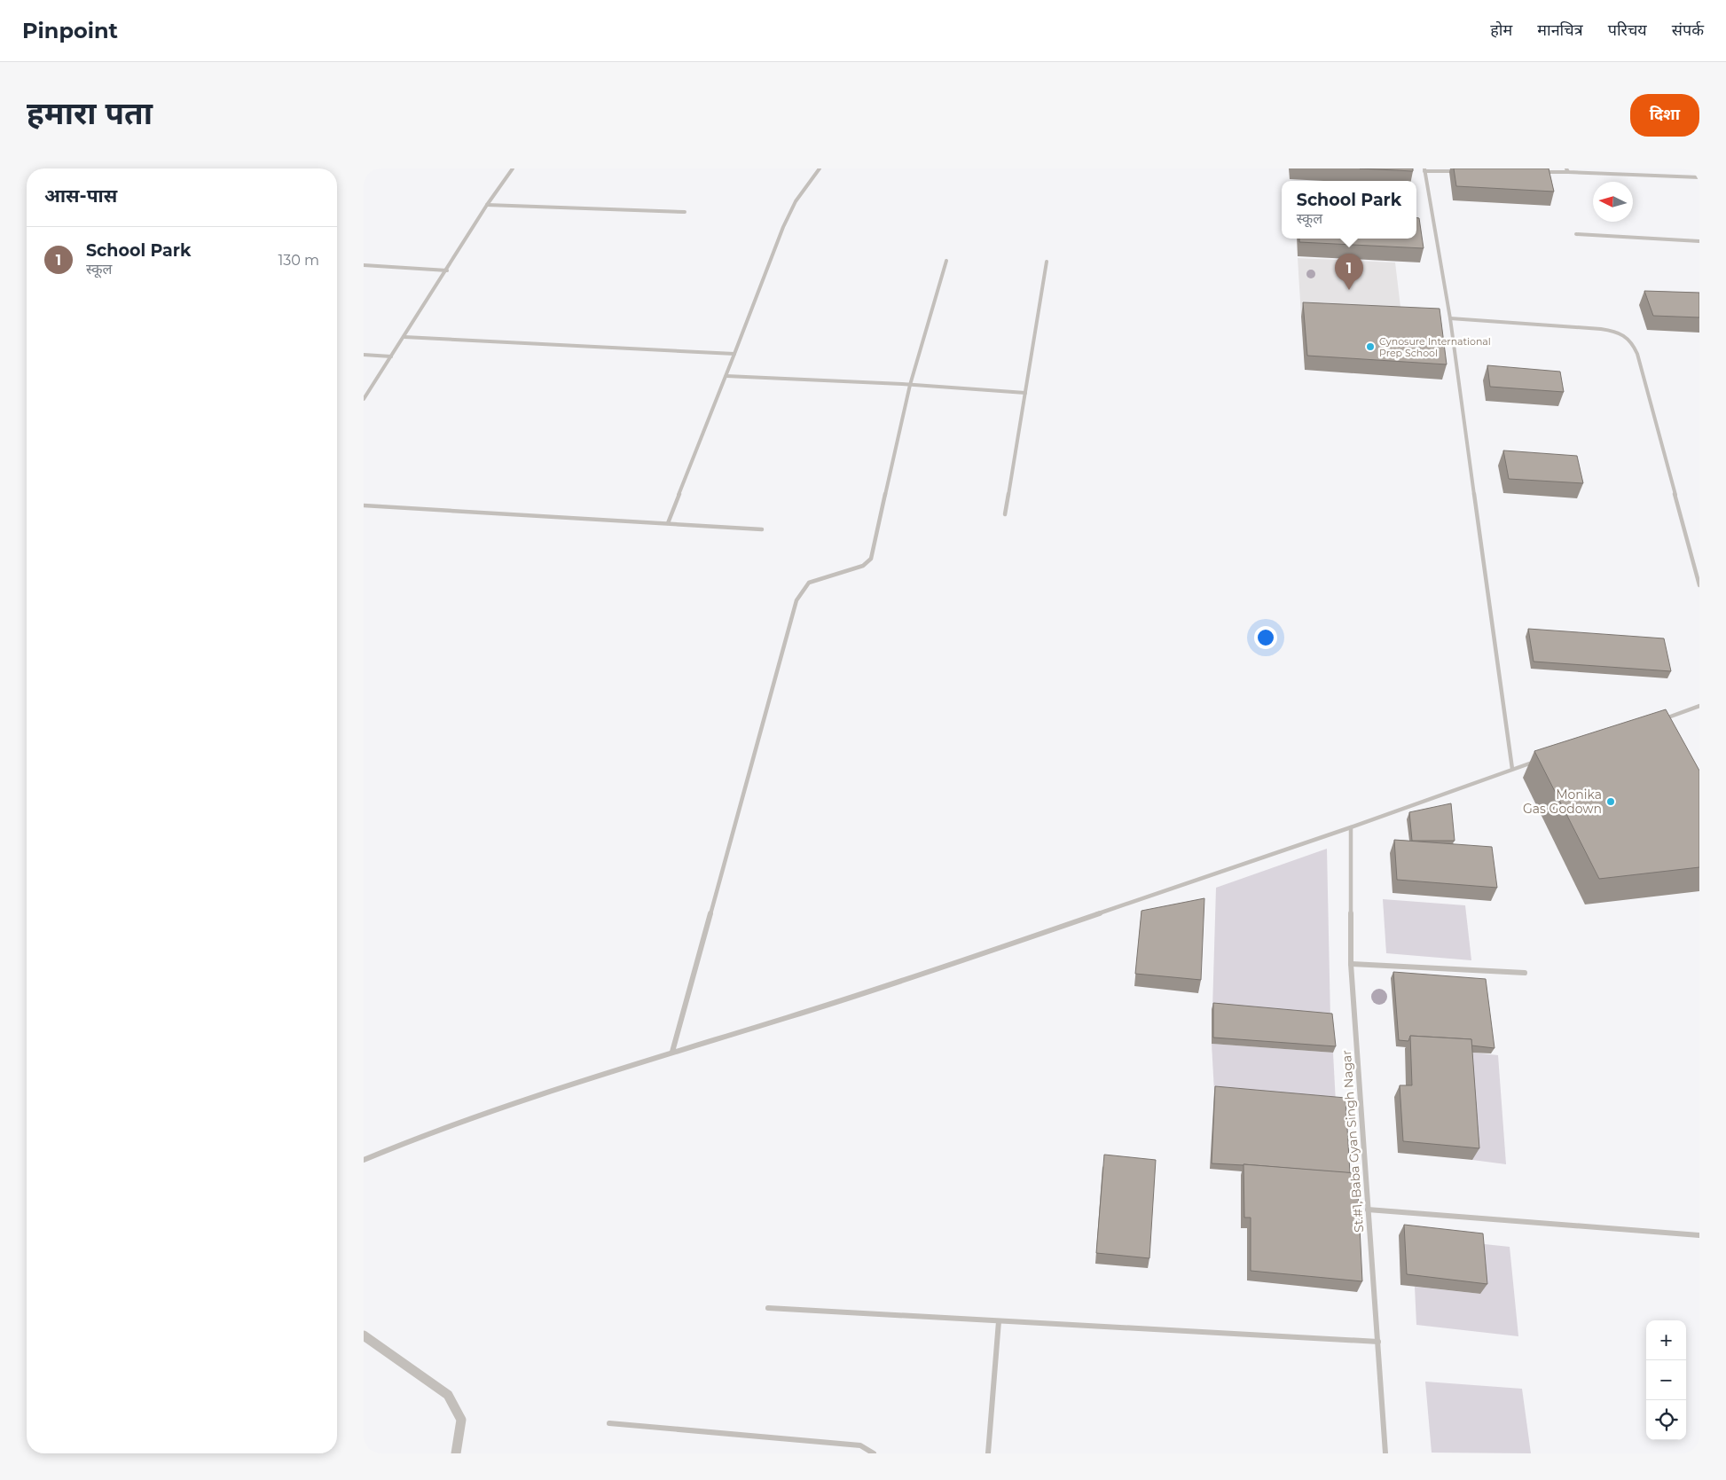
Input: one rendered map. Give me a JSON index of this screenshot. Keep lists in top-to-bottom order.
{
  "streets": {
    "street": ["St.#1, Baba Gyan Singh Nagar"]
  },
  "places": ["Cynosure International Prep School", "Monika Gas Godown"],
  "north": "left",
  "page": {
    "header": "Pinpoint",
    "nav": [
      "होम",
      "मानचित्र",
      "परिचय",
      "संपर्क"
    ],
    "title": "हमारा पता",
    "buttons": "दिशा",
    "heading": "आस-पास",
    "popup": ["School Park", "स्कूल"],
    "list": [
      {
        "mark": "1",
        "name": "School Park",
        "note": "स्कूल",
        "value": "130 m"
      }
    ],
    "pins": "1",
    "map_buttons": ["+", "−"]
  }
}
